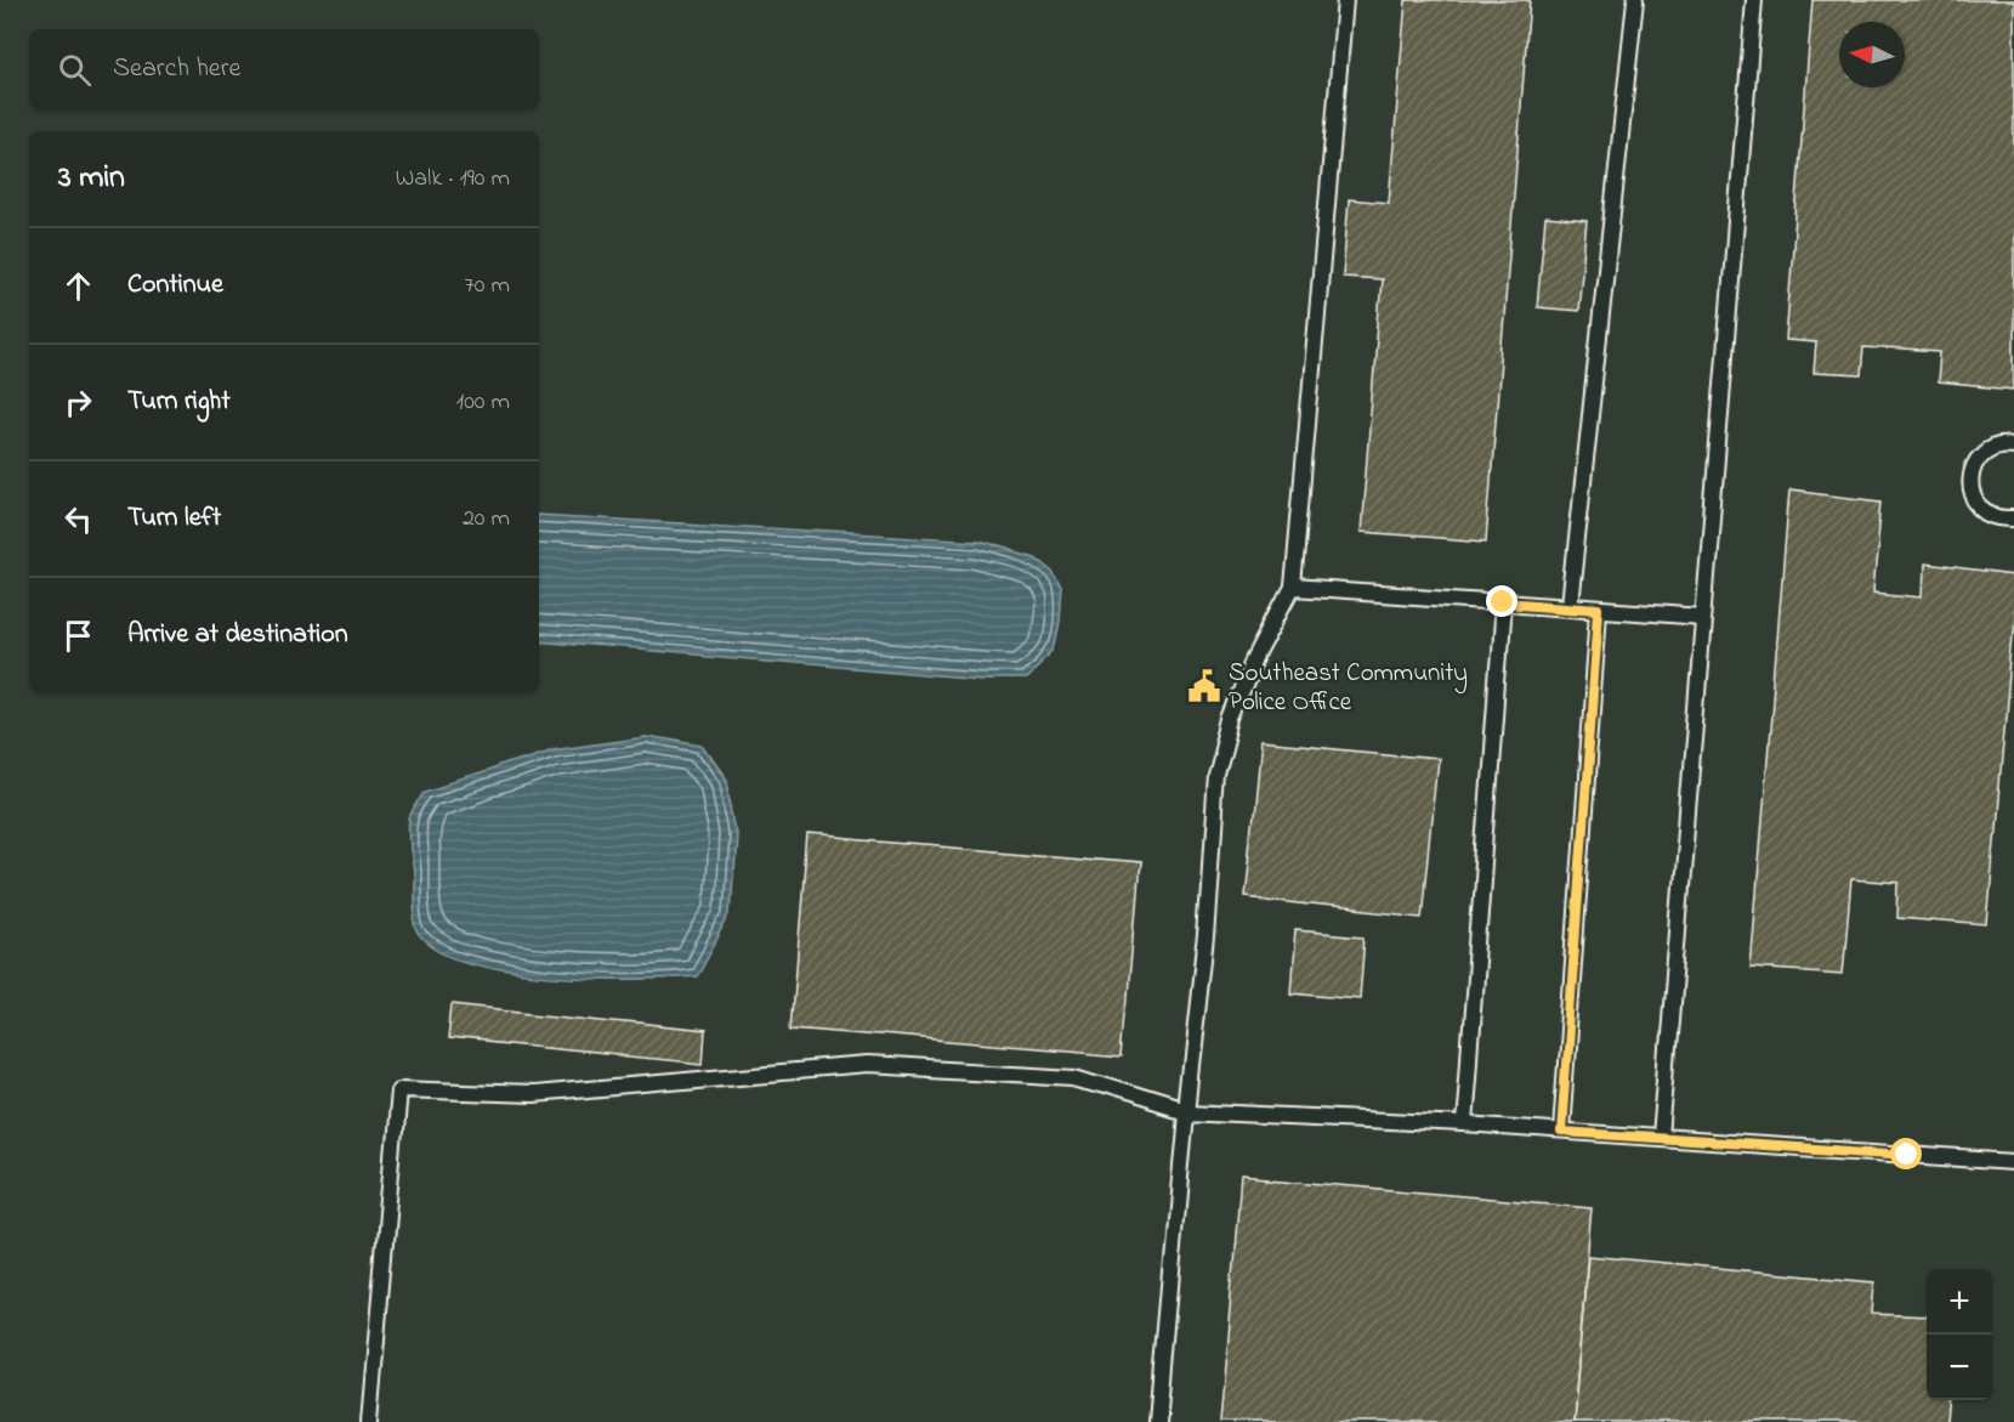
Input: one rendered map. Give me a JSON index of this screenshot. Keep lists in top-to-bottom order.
{
  "places": {
    "public building": ["Southeast Community Police Office"]
  },
  "north": "left",
  "page": {
    "search": "Search here",
    "heading": ["3 min", "Walk · 190 m"],
    "list": [
      ["Continue", "70 m"],
      ["Turn right", "100 m"],
      ["Turn left", "20 m"],
      "Arrive at destination"
    ],
    "map_buttons": ["+", "−"]
  }
}
